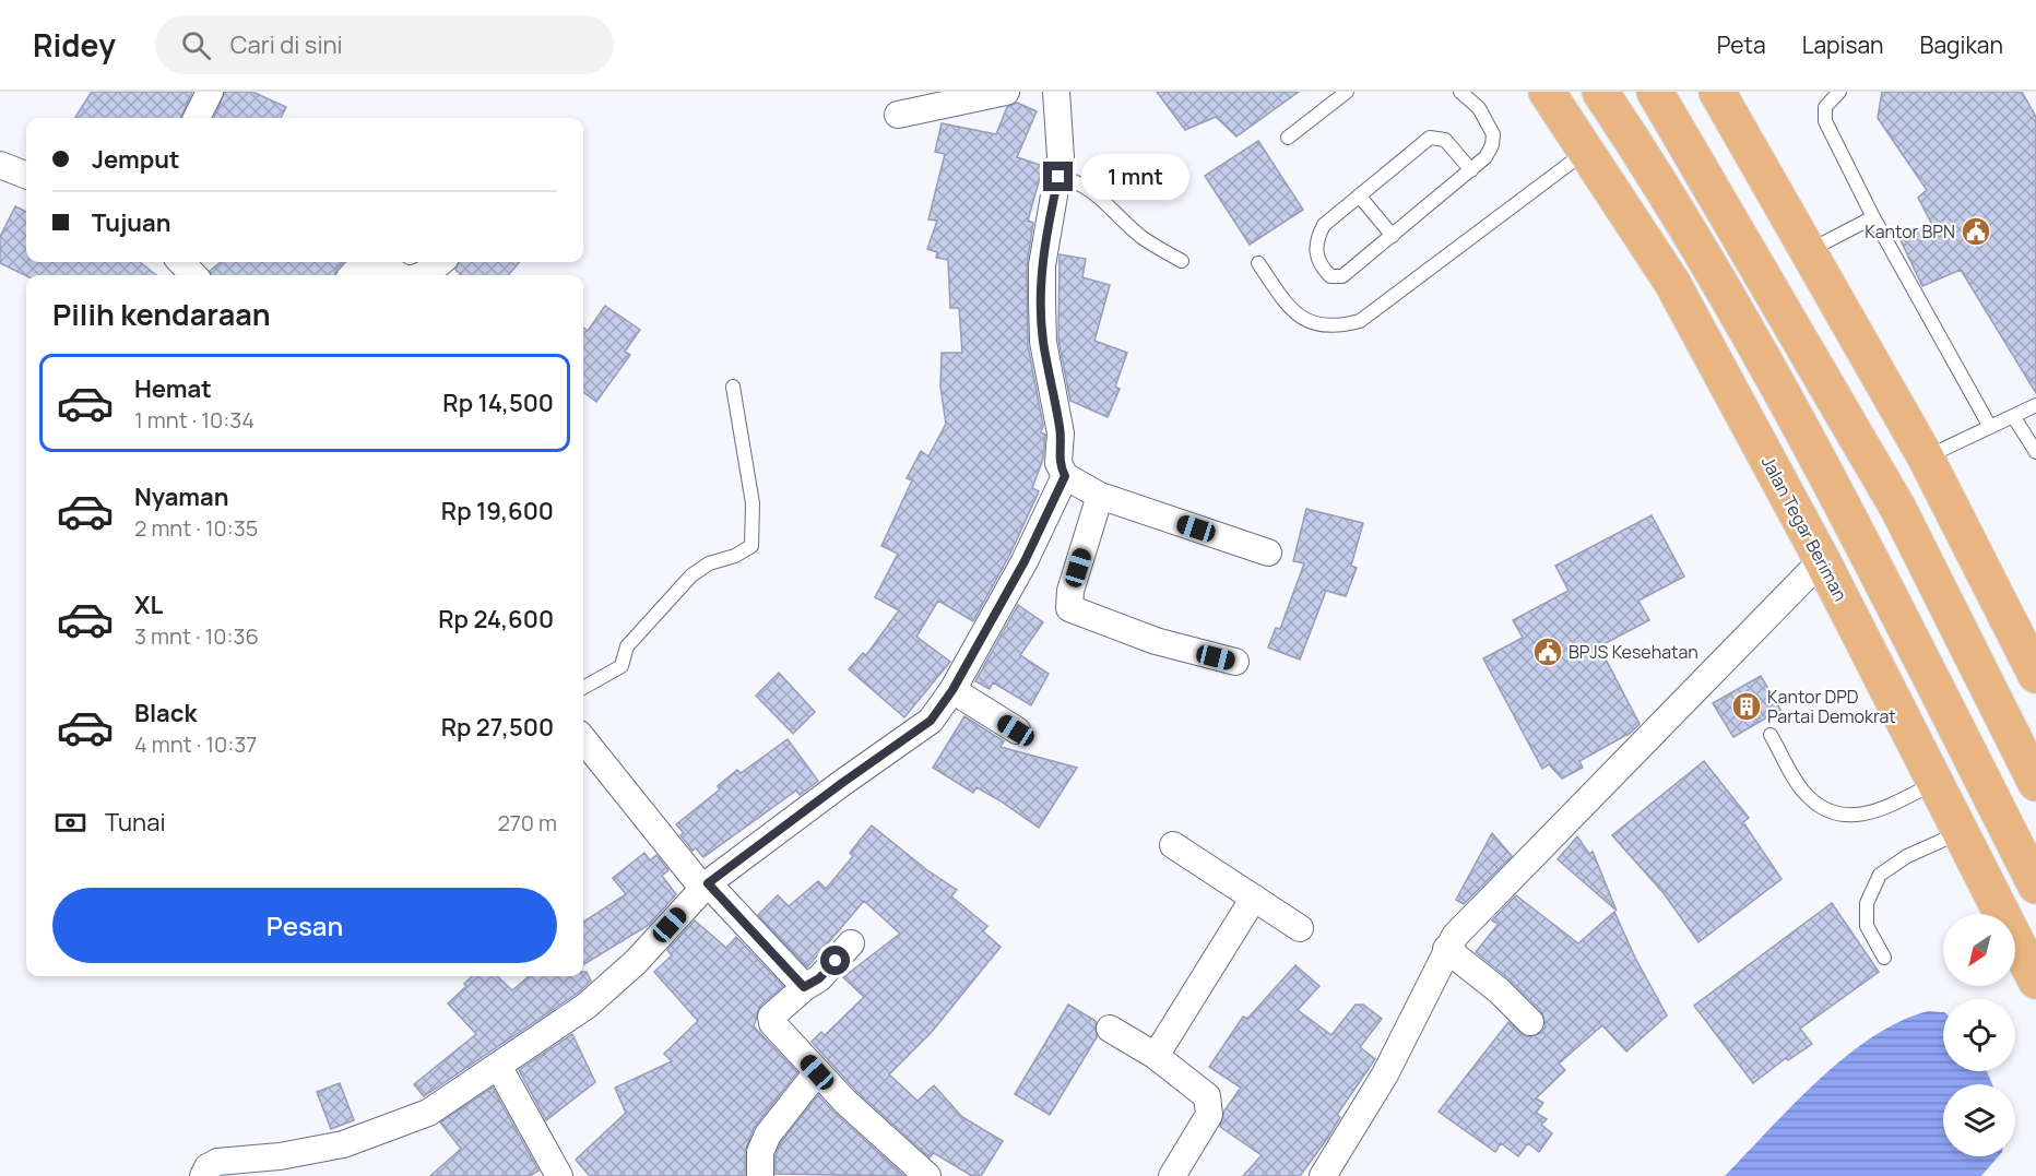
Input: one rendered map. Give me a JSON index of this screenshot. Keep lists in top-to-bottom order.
{
  "streets": {
    "main road": ["Jalan Tegar Beriman"]
  },
  "places": {
    "public building": ["Kantor BPN", "BPJS Kesehatan"],
    "building": ["Kantor DPD Partai Demokrat"]
  },
  "north": "bottom left",
  "page": {
    "header": "Ridey",
    "search": "Cari di sini",
    "nav": ["Peta", "Lapisan", "Bagikan"],
    "banner": ["Jemput", "Tujuan"],
    "bubble": "1 mnt",
    "heading": "Pilih kendaraan",
    "list": [
      {
        "name": "Hemat",
        "note": "1 mnt · 10:34",
        "value": "Rp 14,500"
      },
      {
        "name": "Nyaman",
        "note": "2 mnt · 10:35",
        "value": "Rp 19,600"
      },
      {
        "name": "XL",
        "note": "3 mnt · 10:36",
        "value": "Rp 24,600"
      },
      {
        "name": "Black",
        "note": "4 mnt · 10:37",
        "value": "Rp 27,500"
      }
    ],
    "pay": ["Tunai", "270 m"],
    "buttons": "Pesan"
  }
}
